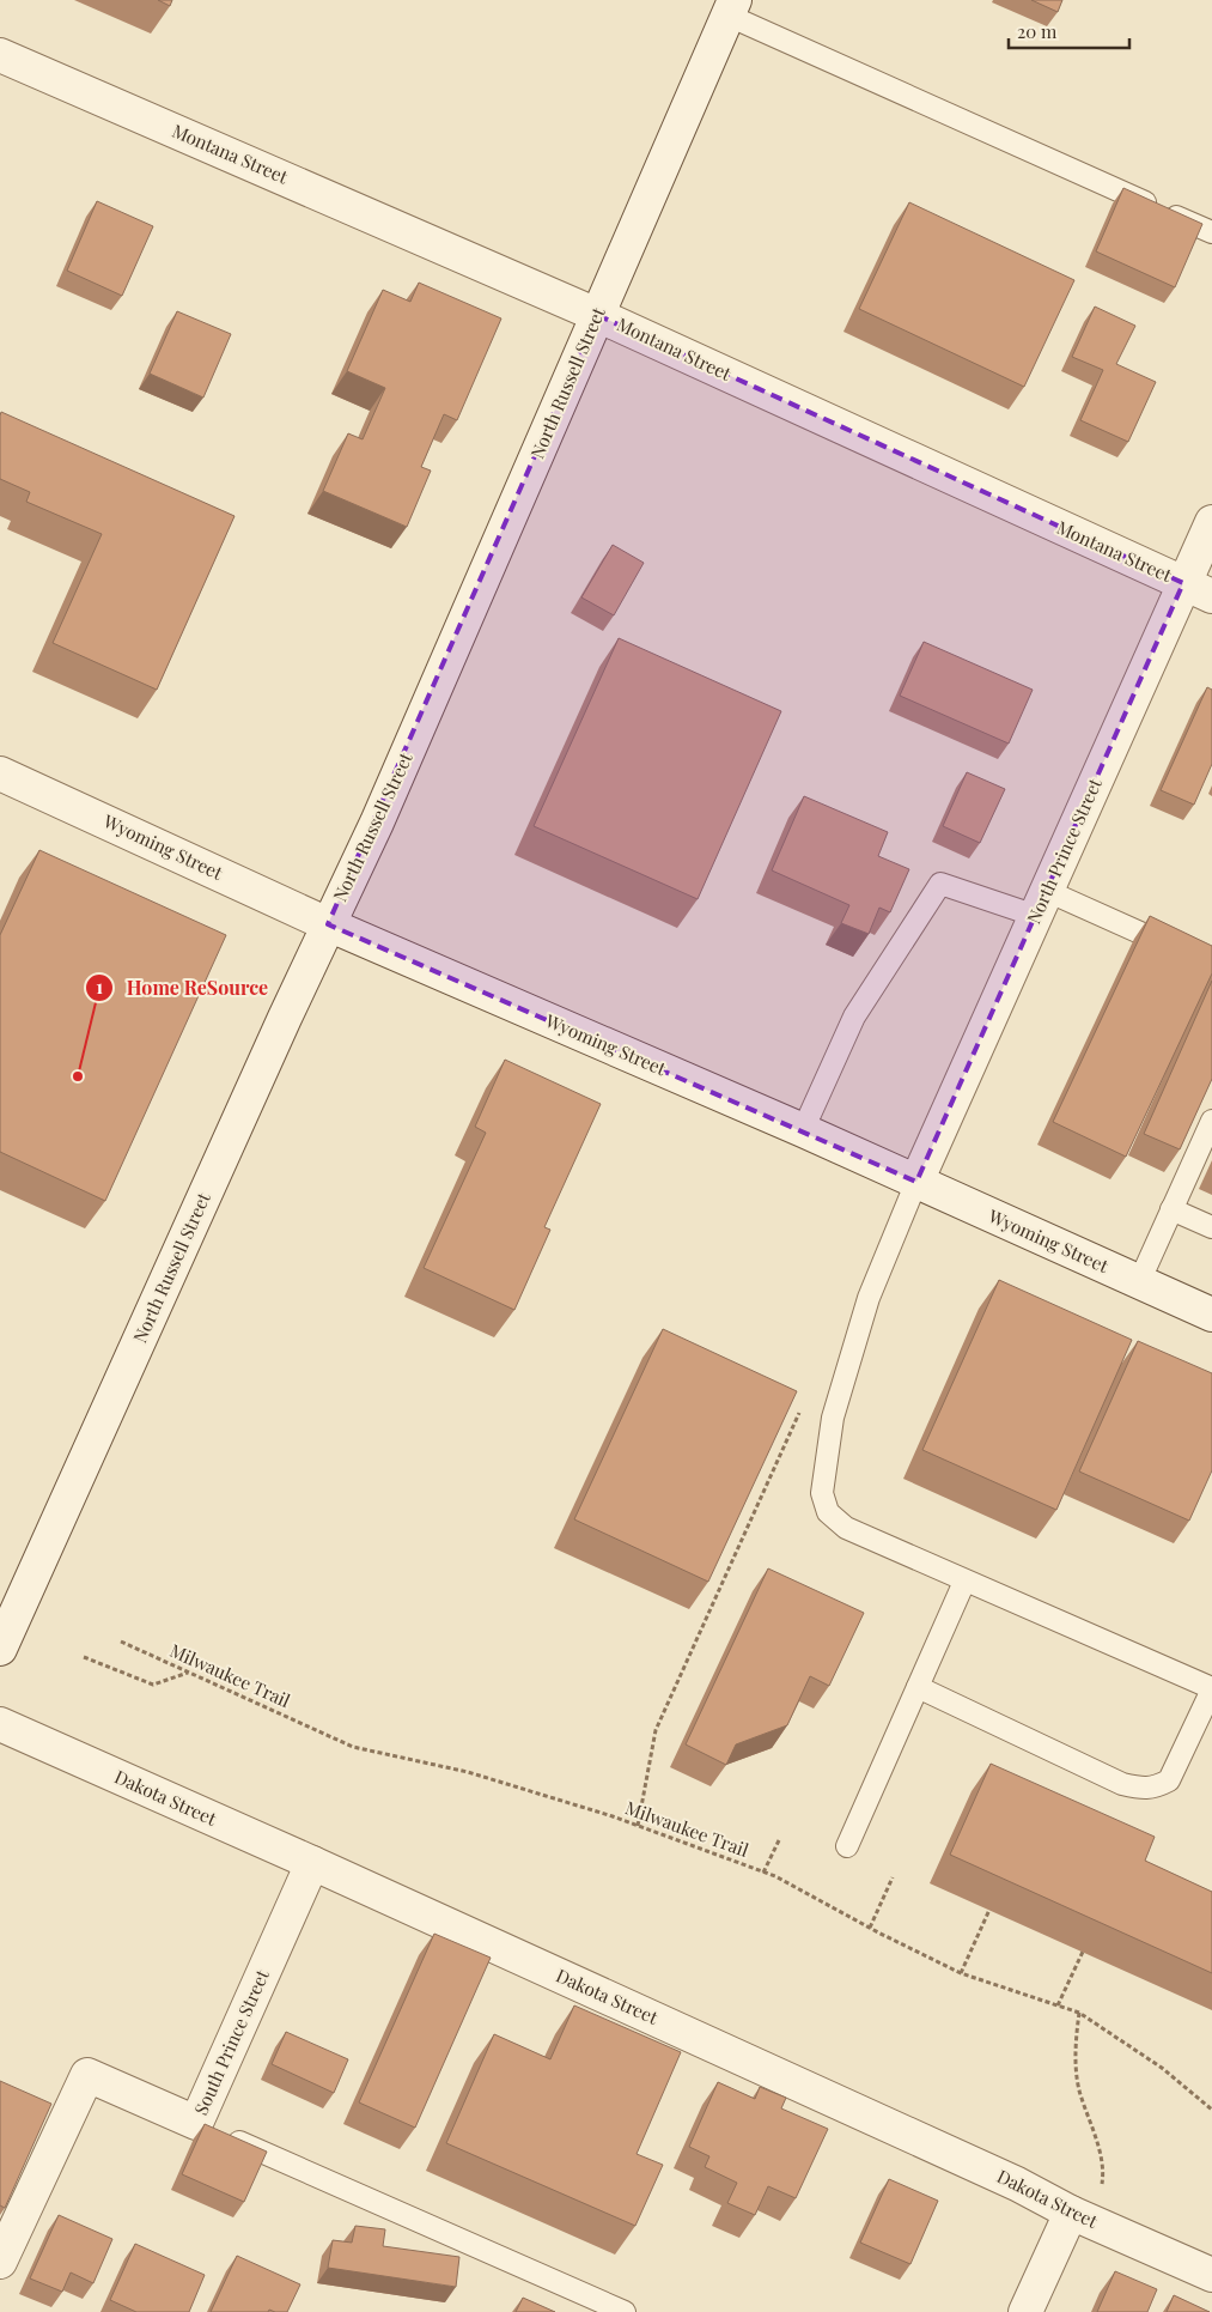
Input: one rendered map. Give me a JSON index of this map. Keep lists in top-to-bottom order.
{
  "streets": {
    "street": [
      "Montana Street",
      "North Russell Street",
      "Wyoming Street",
      "North Prince Street",
      "Dakota Street",
      "South Prince Street"
    ],
    "path": ["Milwaukee Trail"]
  },
  "crossings": [
    ["Montana Street", "North Russell Street"],
    ["Montana Street", "North Prince Street"],
    ["North Russell Street", "Wyoming Street"],
    ["Wyoming Street", "North Prince Street"],
    ["Dakota Street", "South Prince Street"]
  ],
  "places": ["Home ReSource"],
  "scale_bar": "20 m"
}
